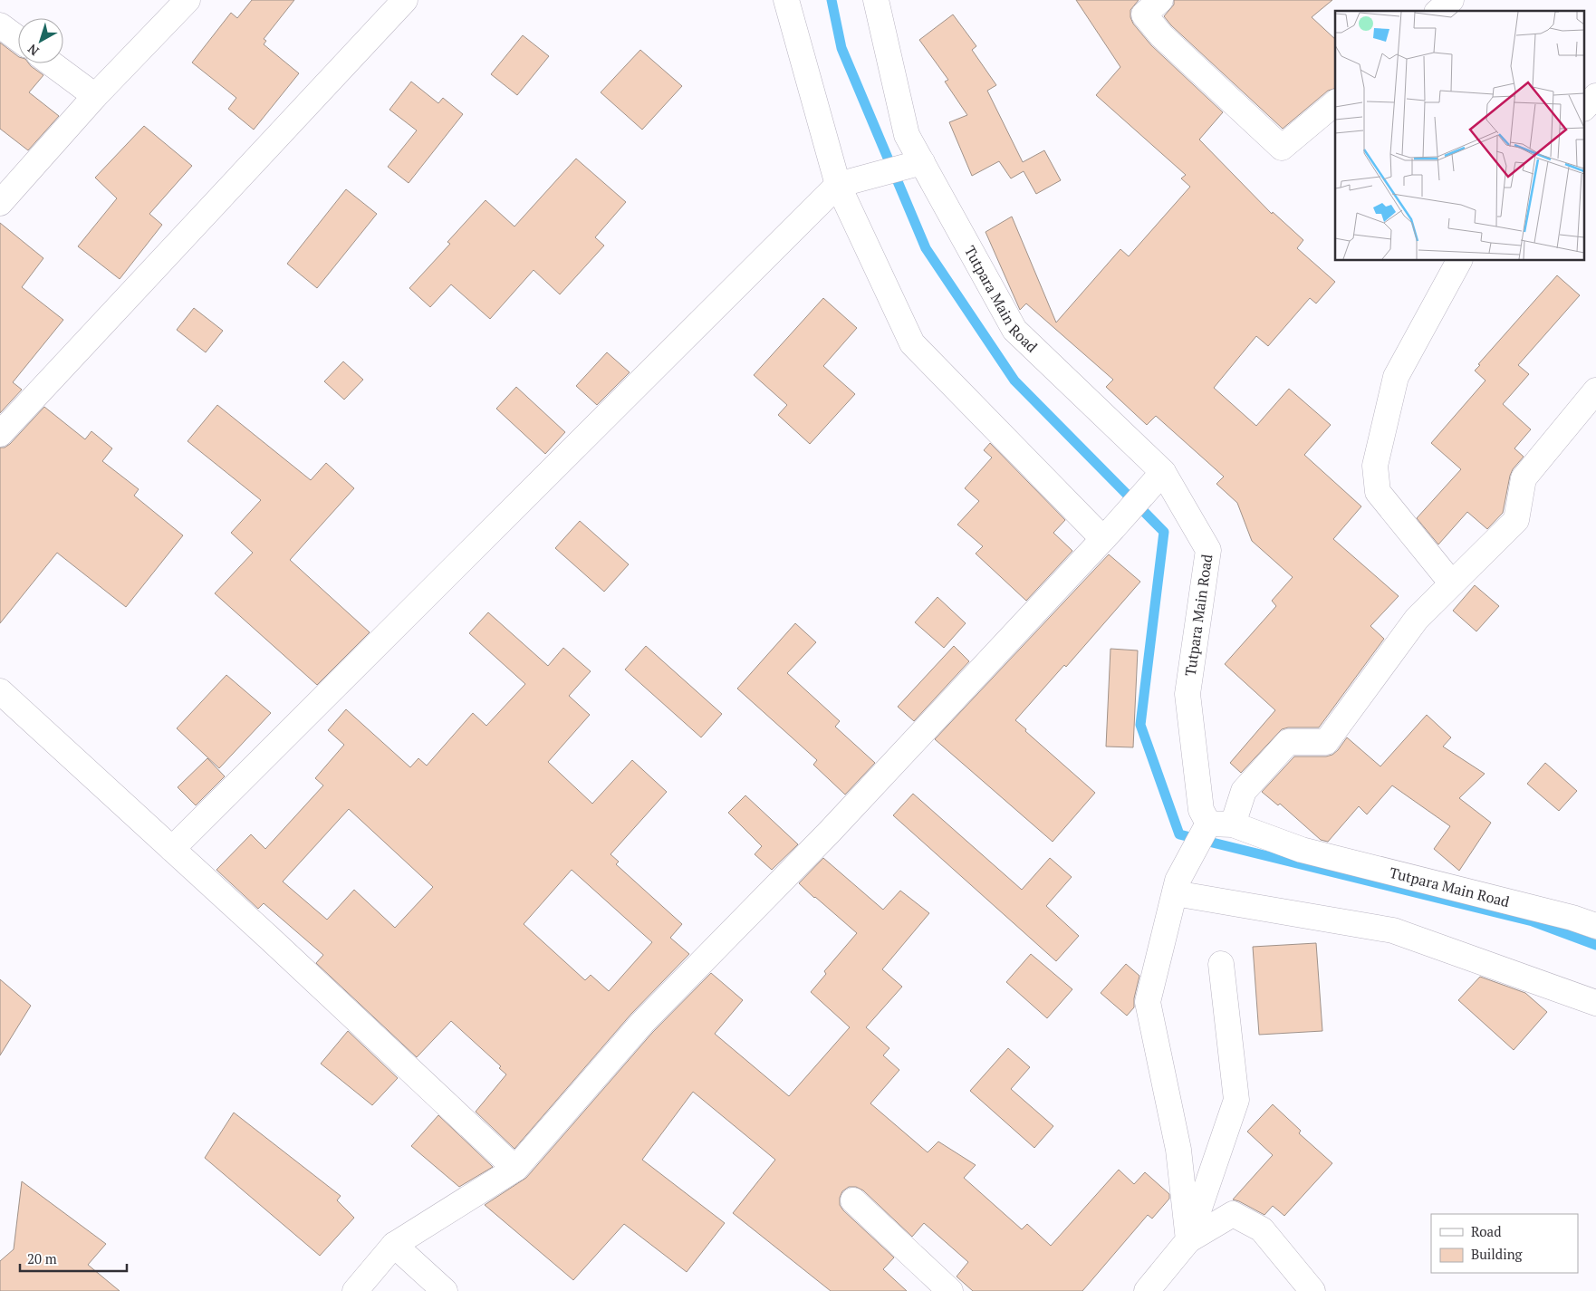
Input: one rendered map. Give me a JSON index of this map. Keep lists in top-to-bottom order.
{
  "streets": {
    "street": ["Tutpara Main Road"]
  },
  "legend": ["Road", "Building"],
  "scale_bar": "20 m",
  "north": "bottom left"
}
